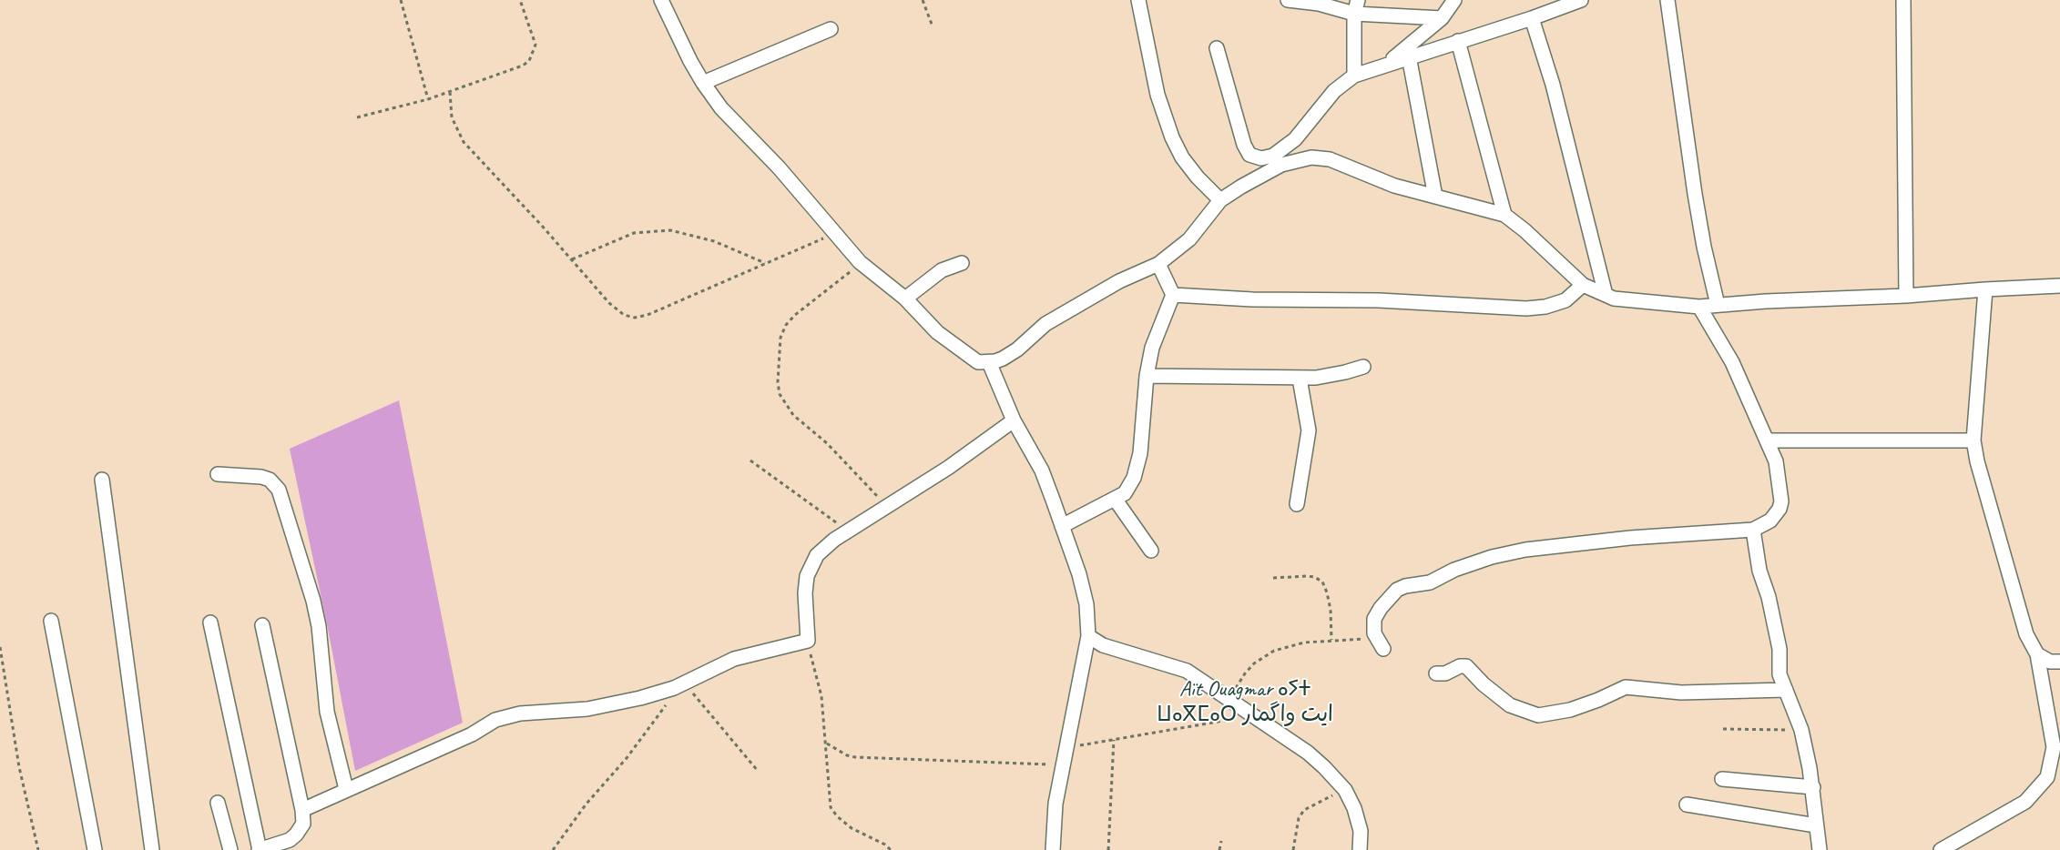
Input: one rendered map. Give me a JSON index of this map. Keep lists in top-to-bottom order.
{
  "districts": ["Aït Ouagmar ⴰⵢⵜ ⵡⴰⴳⵎⴰⵔ ايت واگمار"]
}
